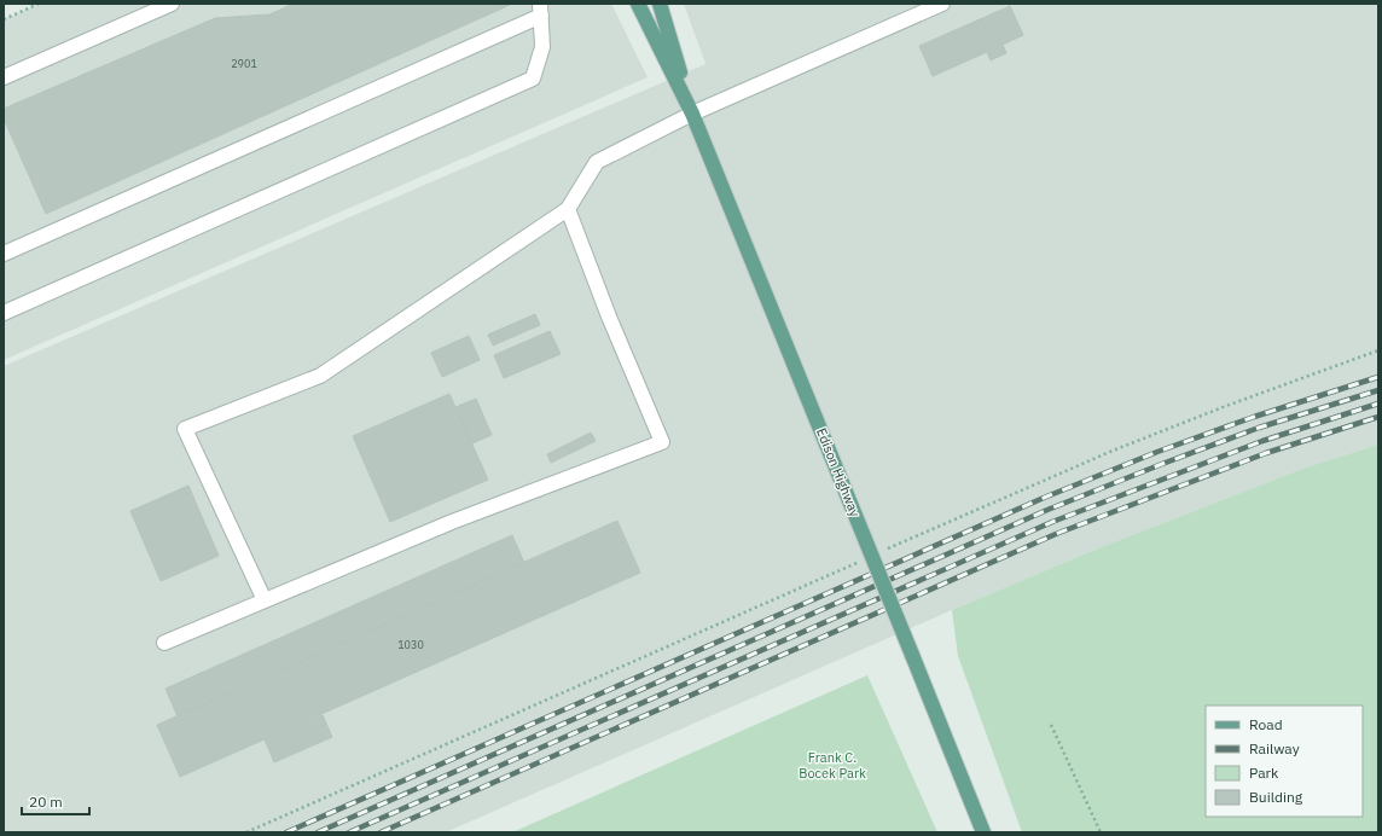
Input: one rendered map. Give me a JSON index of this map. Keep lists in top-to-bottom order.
{
  "streets": {
    "main road": ["Edison Highway"]
  },
  "parks": ["Frank C. Bocek Park"],
  "house_numbers": ["2901", "1030"],
  "legend": [
    "Road",
    "Railway",
    "Park",
    "Building"
  ],
  "scale_bar": "20 m"
}
